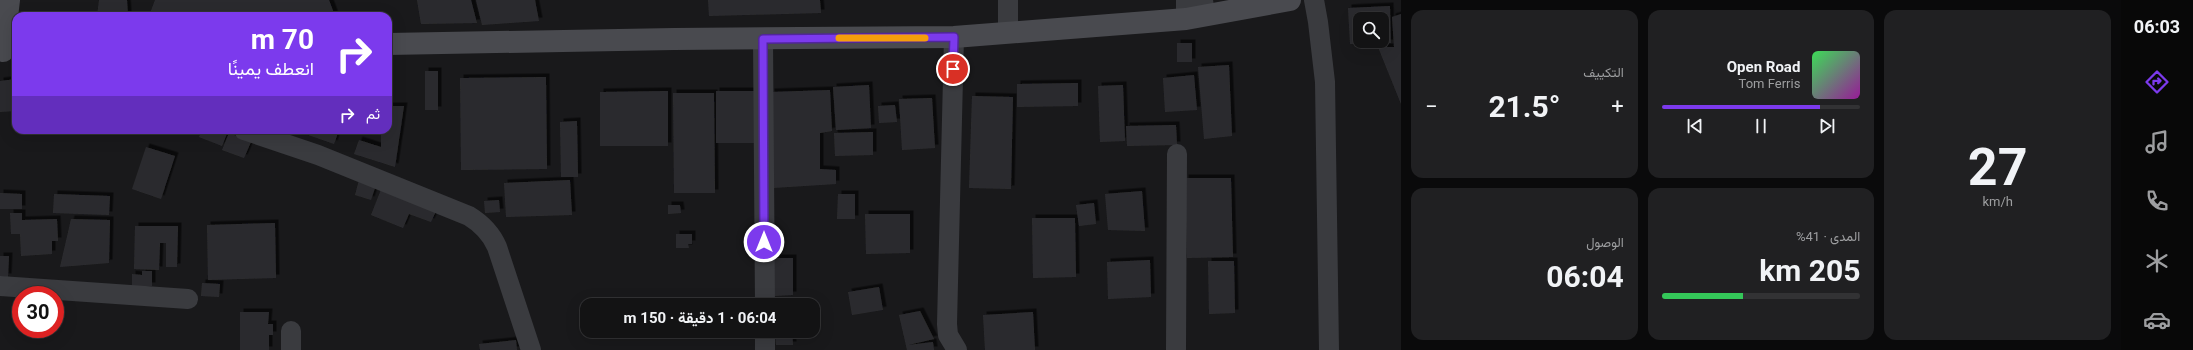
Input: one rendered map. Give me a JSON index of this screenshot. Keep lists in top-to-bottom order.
{
  "page": {
    "tabs": "06:03",
    "tile": [
      ["27", "km/h"],
      "التكييف",
      ["المدى · 41%", "205 km"],
      ["الوصول", "06:04"]
    ],
    "turn": ["70 m", "انعطف يمينًا"],
    "song": ["Open Road", "Tom Ferris"],
    "heat": ["−", "21.5°", "+"],
    "then": "ثم",
    "limit": "30",
    "trip": "06:04 · 1 دقيقة · 150 m"
  }
}
